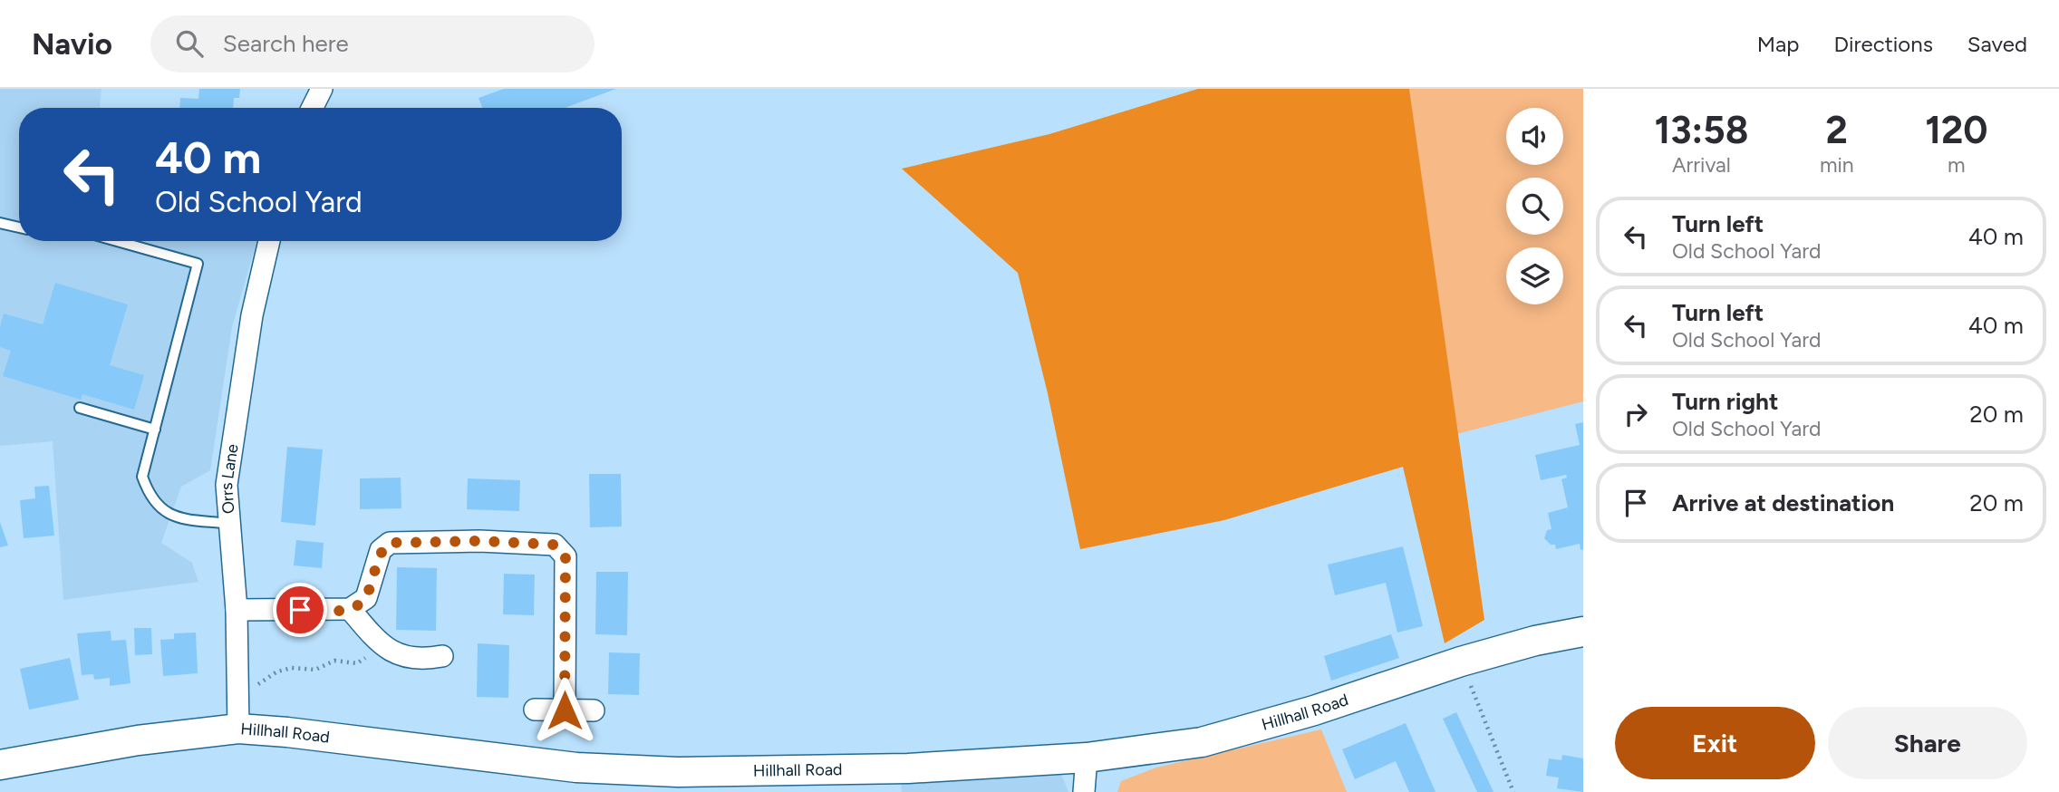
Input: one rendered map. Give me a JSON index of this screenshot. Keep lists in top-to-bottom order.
{
  "streets": {
    "main road": ["Hillhall Road"],
    "street": ["Orrs Lane"]
  },
  "crossings": [
    ["Orrs Lane", "Hillhall Road"]
  ],
  "page": {
    "header": "Navio",
    "search": "Search here",
    "nav": ["Map", "Directions", "Saved"],
    "eta": [
      "13:58",
      "Arrival",
      "2",
      "min",
      "120",
      "m"
    ],
    "turn": ["40 m", "Old School Yard"],
    "list": [
      {
        "name": "Turn left",
        "note": "Old School Yard",
        "value": "40 m"
      },
      {
        "name": "Turn left",
        "note": "Old School Yard",
        "value": "40 m"
      },
      {
        "name": "Turn right",
        "note": "Old School Yard",
        "value": "20 m"
      },
      {
        "name": "Arrive at destination",
        "value": "20 m"
      }
    ],
    "buttons": ["Exit", "Share"]
  }
}
